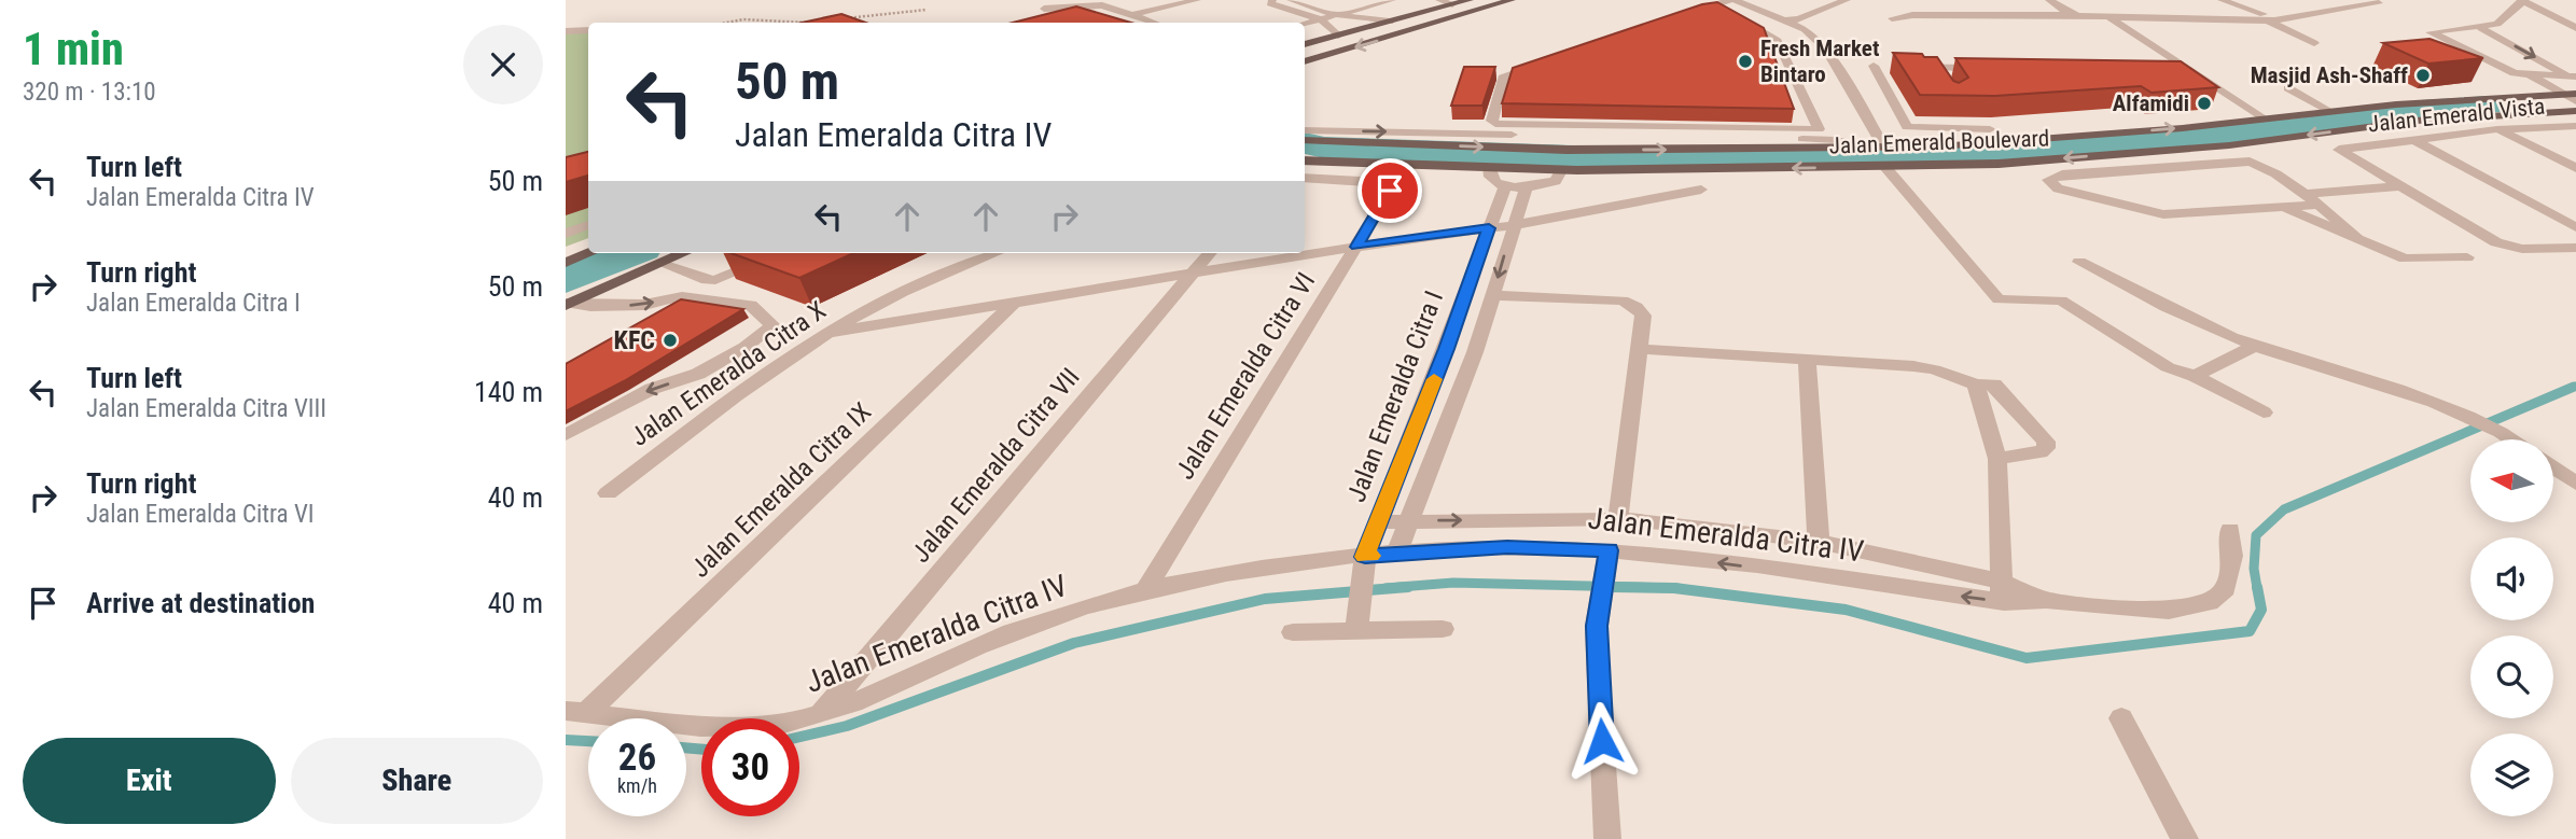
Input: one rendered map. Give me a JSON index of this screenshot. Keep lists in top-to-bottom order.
{
  "streets": {
    "main road": ["Jalan Emerald Boulevard"],
    "street": [
      "Jalan Emerald Vista",
      "Jalan Emeralda Citra X",
      "Jalan Emeralda Citra VI",
      "Jalan Emeralda Citra I",
      "Jalan Emeralda Citra VII",
      "Jalan Emeralda Citra IX",
      "Jalan Emeralda Citra IV"
    ]
  },
  "crossings": [
    ["Jalan Emeralda Citra VI", "Jalan Emeralda Citra IV"],
    ["Jalan Emeralda Citra I", "Jalan Emeralda Citra IV"],
    ["Jalan Emeralda Citra VII", "Jalan Emeralda Citra IV"],
    ["Jalan Emeralda Citra IX", "Jalan Emeralda Citra IV"]
  ],
  "places": [
    "Fresh Market Bintaro",
    "Masjid Ash-Shaff",
    "Alfamidi",
    "KFC"
  ],
  "north": "left",
  "page": {
    "heading": ["1 min", "320 m · 13:10"],
    "turn": ["50 m", "Jalan Emeralda Citra IV"],
    "list": [
      {
        "name": "Turn left",
        "note": "Jalan Emeralda Citra IV",
        "value": "50 m"
      },
      {
        "name": "Turn right",
        "note": "Jalan Emeralda Citra I",
        "value": "50 m"
      },
      {
        "name": "Turn left",
        "note": "Jalan Emeralda Citra VIII",
        "value": "140 m"
      },
      {
        "name": "Turn right",
        "note": "Jalan Emeralda Citra VI",
        "value": "40 m"
      },
      {
        "name": "Arrive at destination",
        "value": "40 m"
      }
    ],
    "speed": "26 km/h",
    "limit": "30",
    "buttons": ["Exit", "Share"]
  }
}
